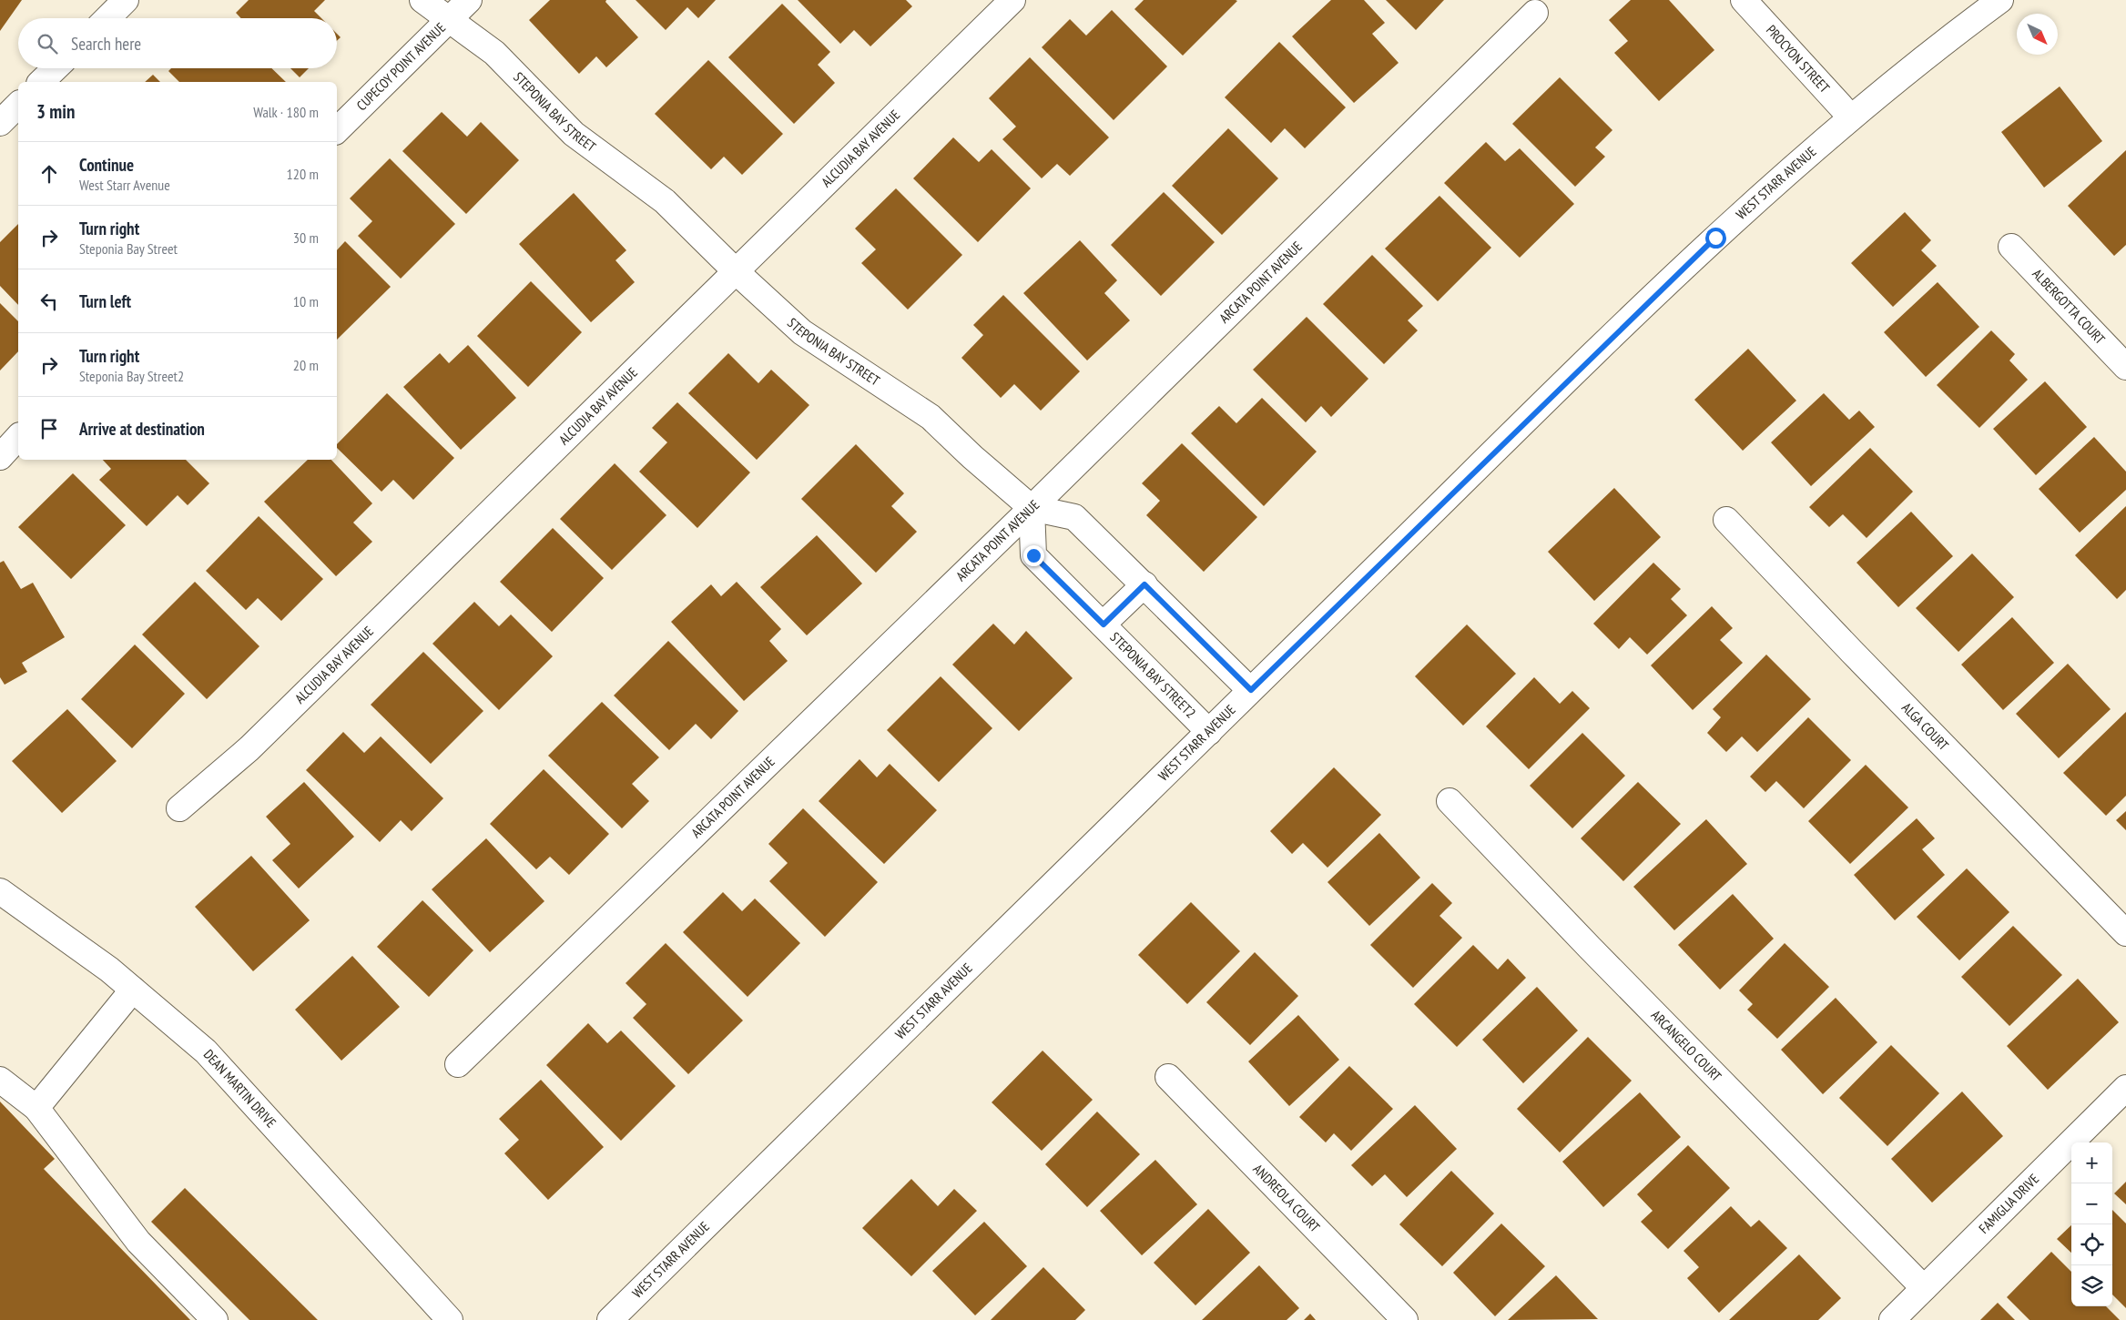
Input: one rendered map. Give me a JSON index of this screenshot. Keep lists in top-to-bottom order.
{
  "streets": {
    "street": [
      "PROCYON STREET",
      "CUPECOY POINT AVENUE",
      "STEPONIA BAY STREET",
      "ALCUDIA BAY AVENUE",
      "WEST STARR AVENUE",
      "ARCATA POINT AVENUE",
      "ALBERGOTTA COURT",
      "STEPONIA BAY STREET2",
      "ALGA COURT",
      "ARCANGELO COURT",
      "DEAN MARTIN DRIVE",
      "ANDREOLA COURT",
      "FAMIGLIA DRIVE"
    ]
  },
  "crossings": [
    ["PROCYON STREET", "WEST STARR AVENUE"],
    ["CUPECOY POINT AVENUE", "STEPONIA BAY STREET"],
    ["STEPONIA BAY STREET", "ALCUDIA BAY AVENUE"],
    ["STEPONIA BAY STREET", "WEST STARR AVENUE"],
    ["STEPONIA BAY STREET", "ARCATA POINT AVENUE"],
    ["STEPONIA BAY STREET", "STEPONIA BAY STREET2"],
    ["WEST STARR AVENUE", "STEPONIA BAY STREET2"],
    ["ARCATA POINT AVENUE", "STEPONIA BAY STREET2"],
    ["ARCANGELO COURT", "FAMIGLIA DRIVE"]
  ],
  "north": "bottom right",
  "page": {
    "search": "Search here",
    "heading": ["3 min", "Walk · 180 m"],
    "list": [
      ["Continue", "West Starr Avenue", "120 m"],
      ["Turn right", "Steponia Bay Street", "30 m"],
      ["Turn left", "10 m"],
      ["Turn right", "Steponia Bay Street2", "20 m"],
      "Arrive at destination"
    ],
    "map_buttons": ["+", "−"]
  }
}
